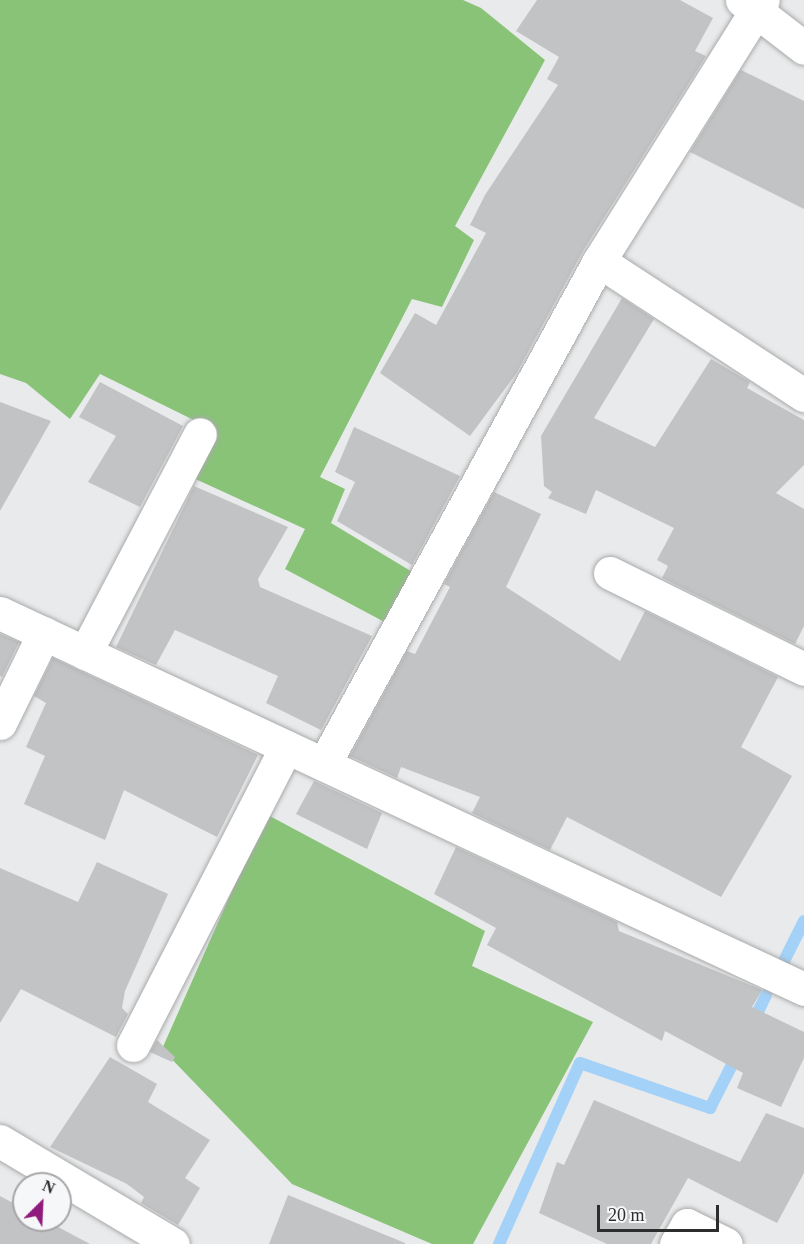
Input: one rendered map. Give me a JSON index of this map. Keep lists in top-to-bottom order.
{
  "scale_bar": "20 m",
  "north": "top right"
}
